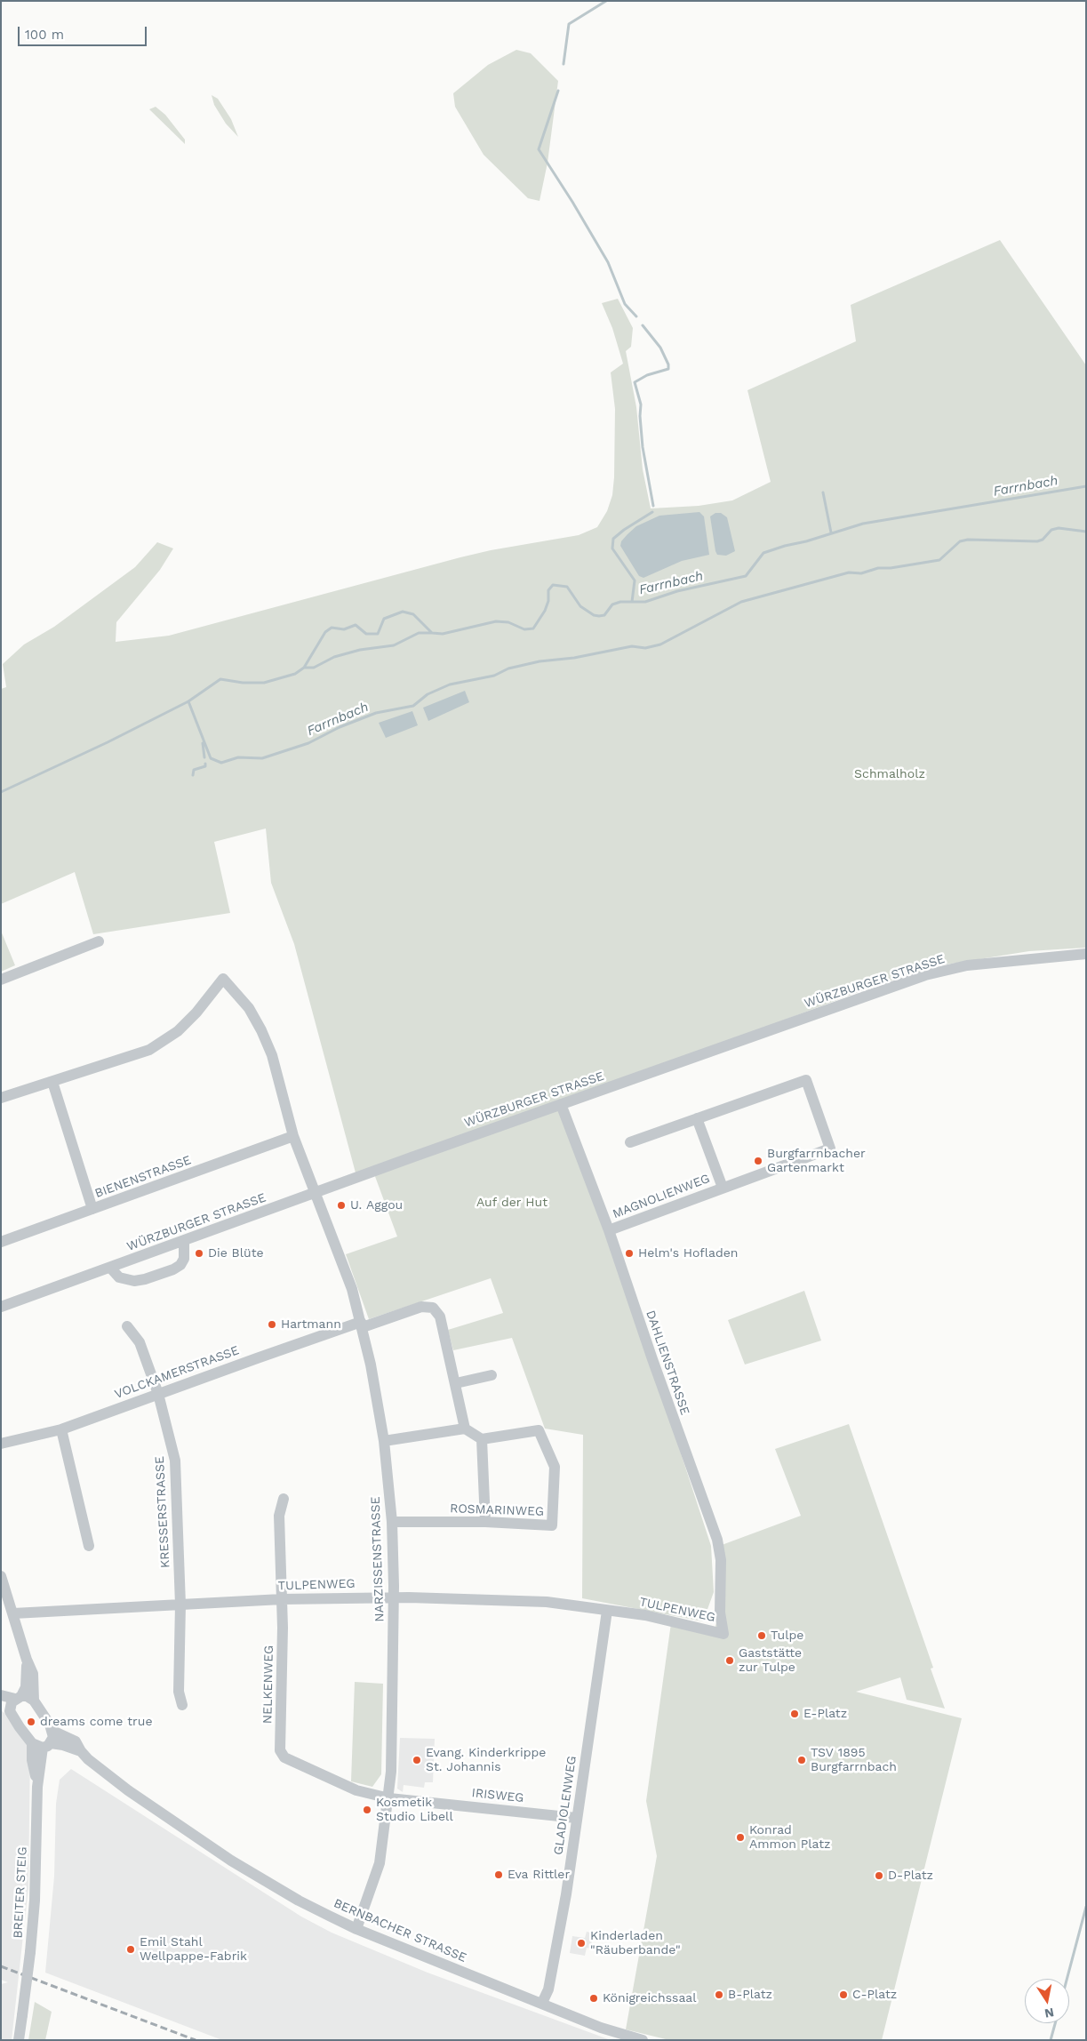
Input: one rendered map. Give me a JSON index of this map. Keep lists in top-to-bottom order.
{
  "streets": {
    "street": [
      "WÜRZBURGER STRASSE",
      "BIENENSTRASSE",
      "MAGNOLIENWEG",
      "DAHLIENSTRASSE",
      "VOLCKAMERSTRASSE",
      "ROSMARINWEG",
      "KRESSERSTRASSE",
      "NARZISSENSTRASSE",
      "TULPENWEG",
      "NELKENWEG",
      "IRISWEG",
      "GLADIOLENWEG",
      "BREITER STEIG",
      "BERNBACHER STRASSE"
    ]
  },
  "crossings": [
    ["WÜRZBURGER STRASSE", "DAHLIENSTRASSE"],
    ["WÜRZBURGER STRASSE", "NARZISSENSTRASSE"],
    ["BIENENSTRASSE", "NARZISSENSTRASSE"],
    ["MAGNOLIENWEG", "DAHLIENSTRASSE"],
    ["DAHLIENSTRASSE", "TULPENWEG"],
    ["VOLCKAMERSTRASSE", "KRESSERSTRASSE"],
    ["VOLCKAMERSTRASSE", "NARZISSENSTRASSE"],
    ["ROSMARINWEG", "NARZISSENSTRASSE"],
    ["KRESSERSTRASSE", "TULPENWEG"],
    ["NARZISSENSTRASSE", "TULPENWEG"],
    ["NARZISSENSTRASSE", "NELKENWEG"],
    ["NARZISSENSTRASSE", "IRISWEG"],
    ["NARZISSENSTRASSE", "BERNBACHER STRASSE"],
    ["TULPENWEG", "NELKENWEG"],
    ["TULPENWEG", "GLADIOLENWEG"],
    ["NELKENWEG", "IRISWEG"],
    ["IRISWEG", "GLADIOLENWEG"],
    ["GLADIOLENWEG", "BERNBACHER STRASSE"],
    ["BREITER STEIG", "BERNBACHER STRASSE"]
  ],
  "water": ["Farrnbach"],
  "parks": ["Schmalholz", "Auf der Hut"],
  "places": [
    "Burgfarrnbacher Gartenmarkt",
    "U. Aggou",
    "Die Blüte",
    "Helm's Hofladen",
    "Hartmann",
    "Tulpe",
    "Gaststätte zur Tulpe",
    "E-Platz",
    "dreams come true",
    "Evang. Kinderkrippe St. Johannis",
    "TSV 1895 Burgfarrnbach",
    "Kosmetik Studio Libell",
    "Konrad Ammon Platz",
    "Eva Rittler",
    "D-Platz",
    "Kinderladen \"Räuberbande\"",
    "Emil Stahl Wellpappe-Fabrik",
    "B-Platz",
    "C-Platz",
    "Königreichssaal"
  ],
  "scale_bar": "100 m",
  "north": "bottom"
}
